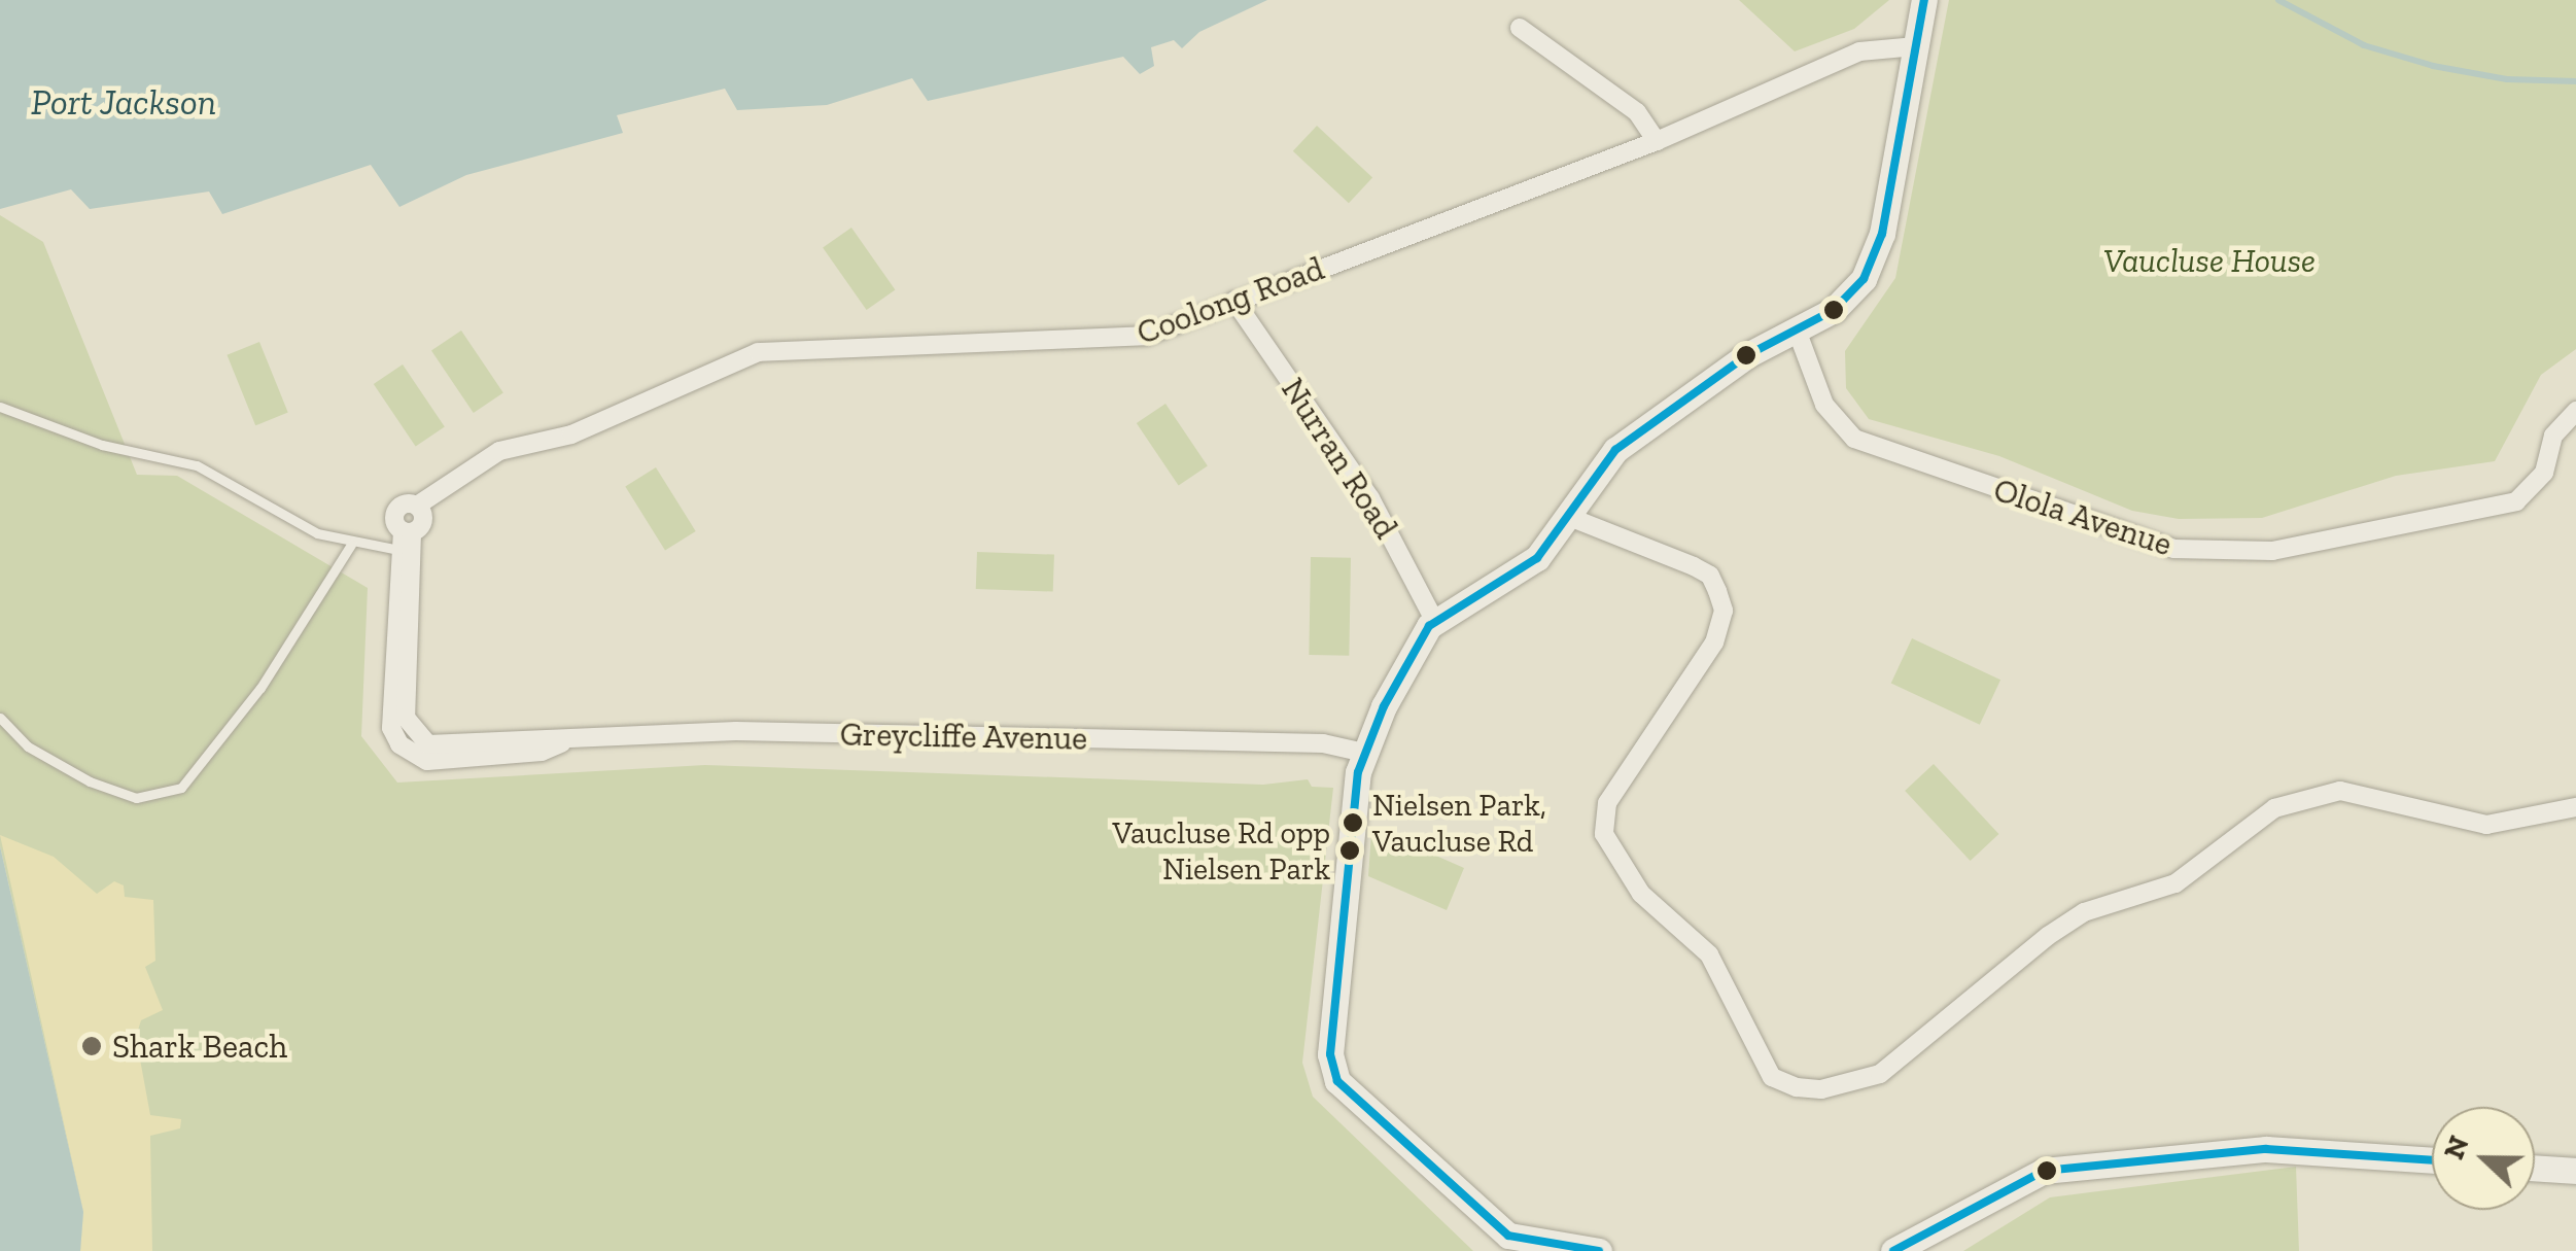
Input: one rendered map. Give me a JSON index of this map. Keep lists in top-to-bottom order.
{
  "streets": {
    "street": [
      "Coolong Road",
      "Nurran Road",
      "Olola Avenue",
      "Greycliffe Avenue"
    ]
  },
  "crossings": [
    ["Coolong Road", "Nurran Road"],
    ["Coolong Road", "Greycliffe Avenue"]
  ],
  "water": ["Port Jackson"],
  "parks": ["Vaucluse House"],
  "places": ["Nielsen Park, Vaucluse Rd", "Vaucluse Rd opp Nielsen Park", "Shark Beach"],
  "north": "left"
}
